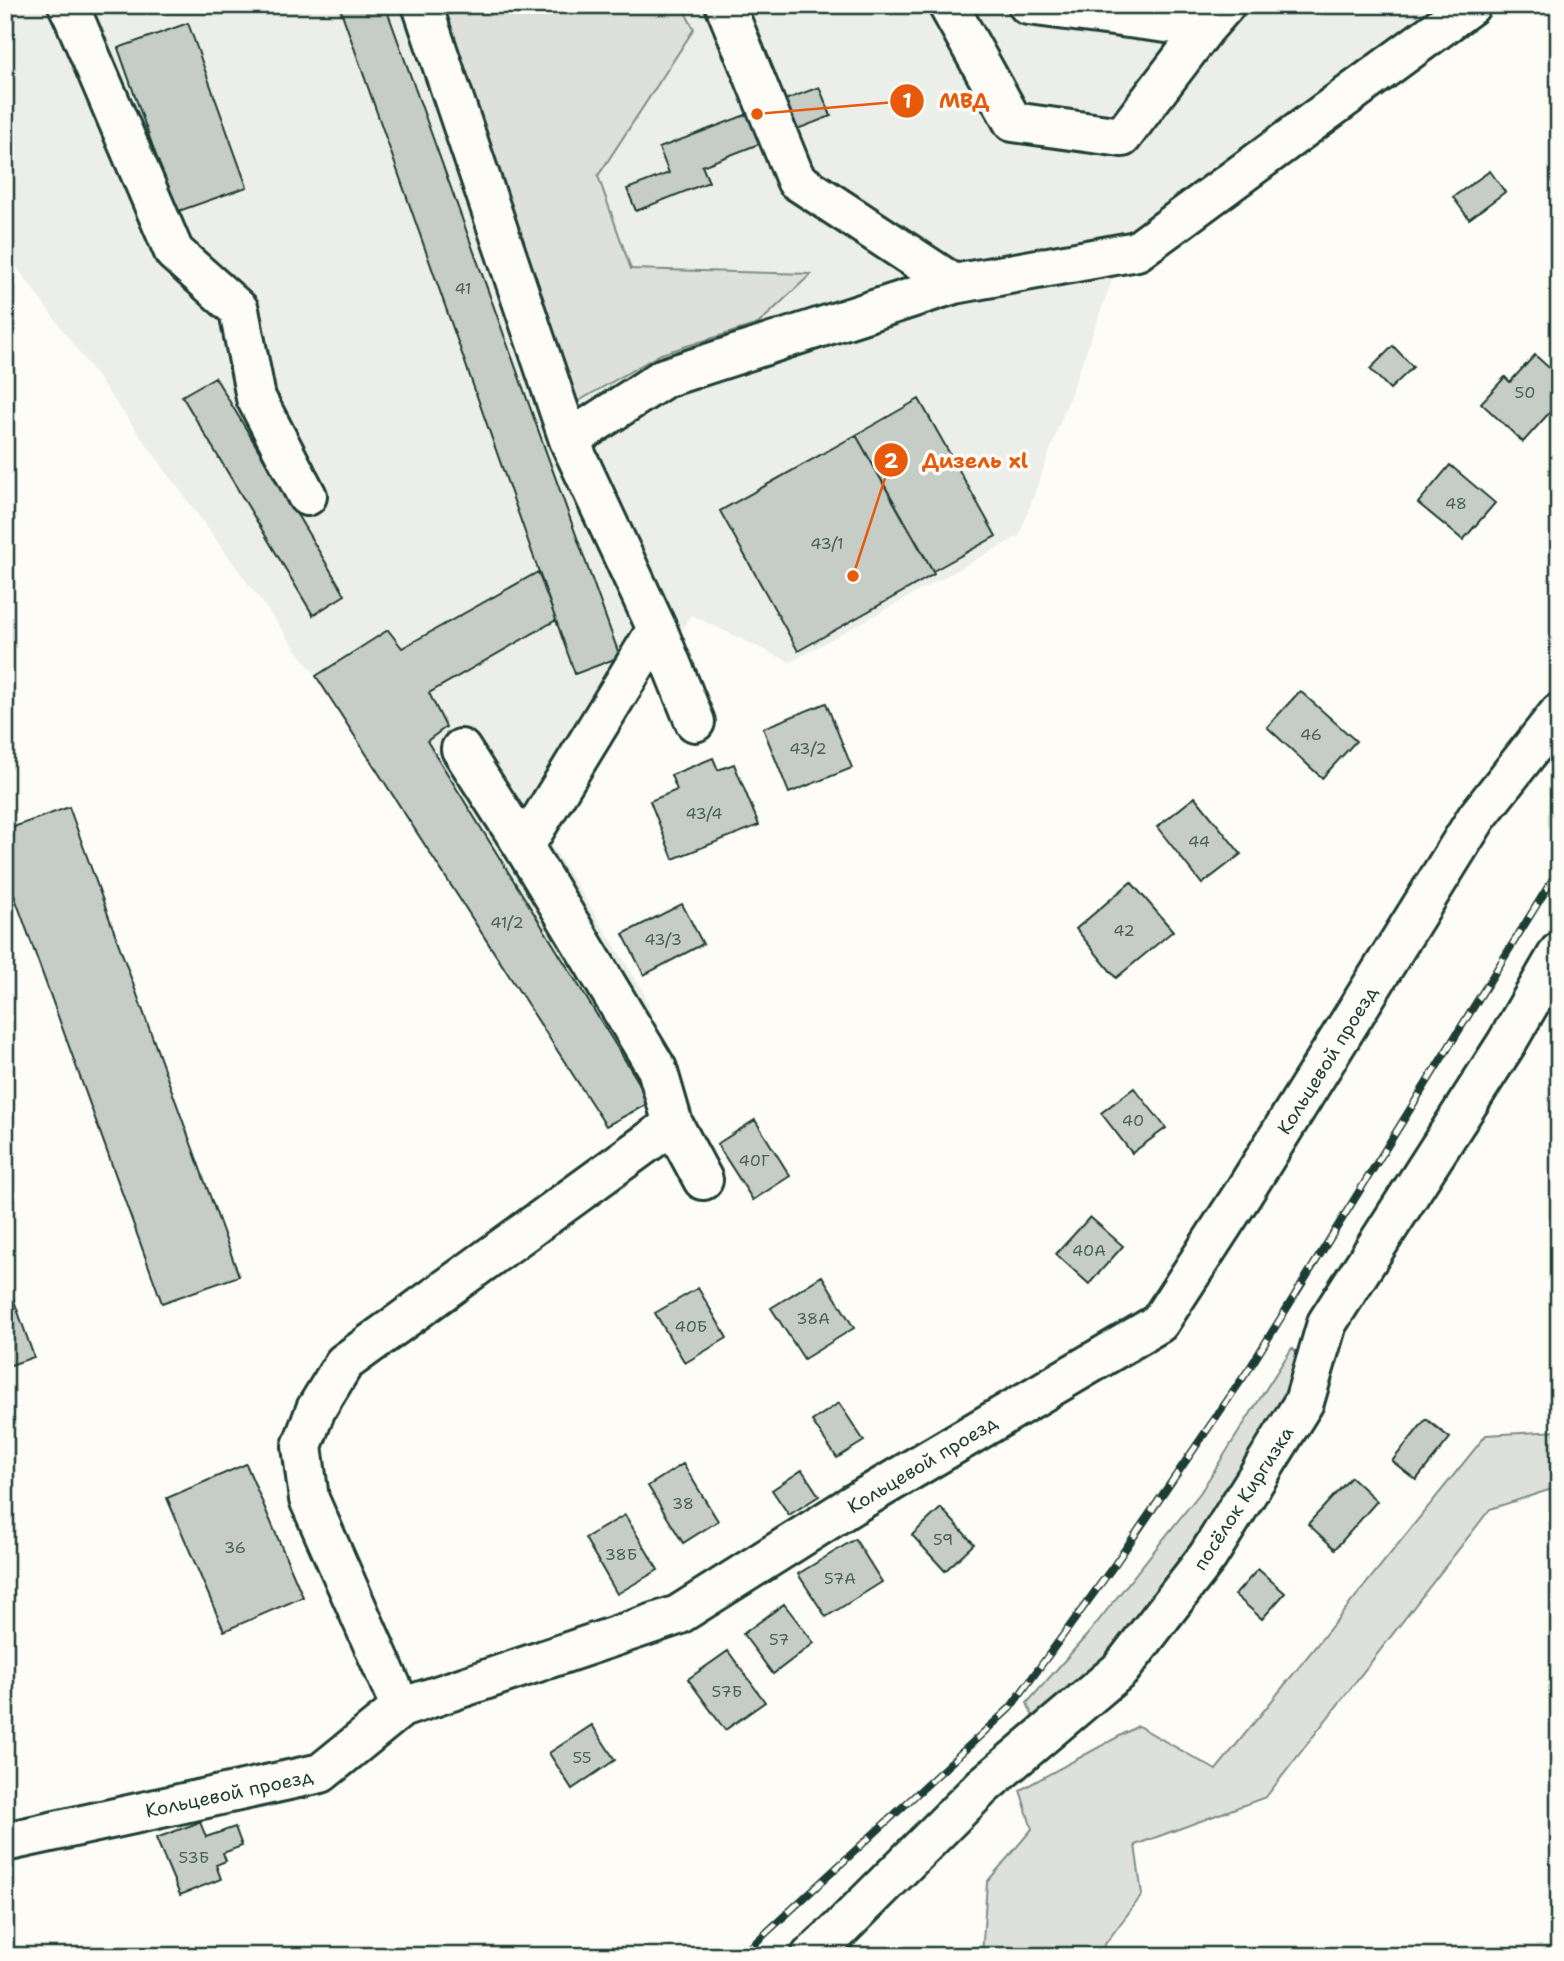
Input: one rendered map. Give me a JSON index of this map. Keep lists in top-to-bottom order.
{
  "streets": {
    "street": ["Кольцевой проезд", "посёлок Киргизка"]
  },
  "places": ["МВД", "Дизель xl"],
  "house_numbers": [
    "41",
    "50",
    "48",
    "43/1",
    "46",
    "43/2",
    "43/4",
    "44",
    "41/2",
    "42",
    "43/3",
    "40",
    "40Г",
    "40А",
    "38А",
    "40Б",
    "38",
    "59",
    "36",
    "38Б",
    "57А",
    "57",
    "57Б",
    "55",
    "53Б"
  ]
}
